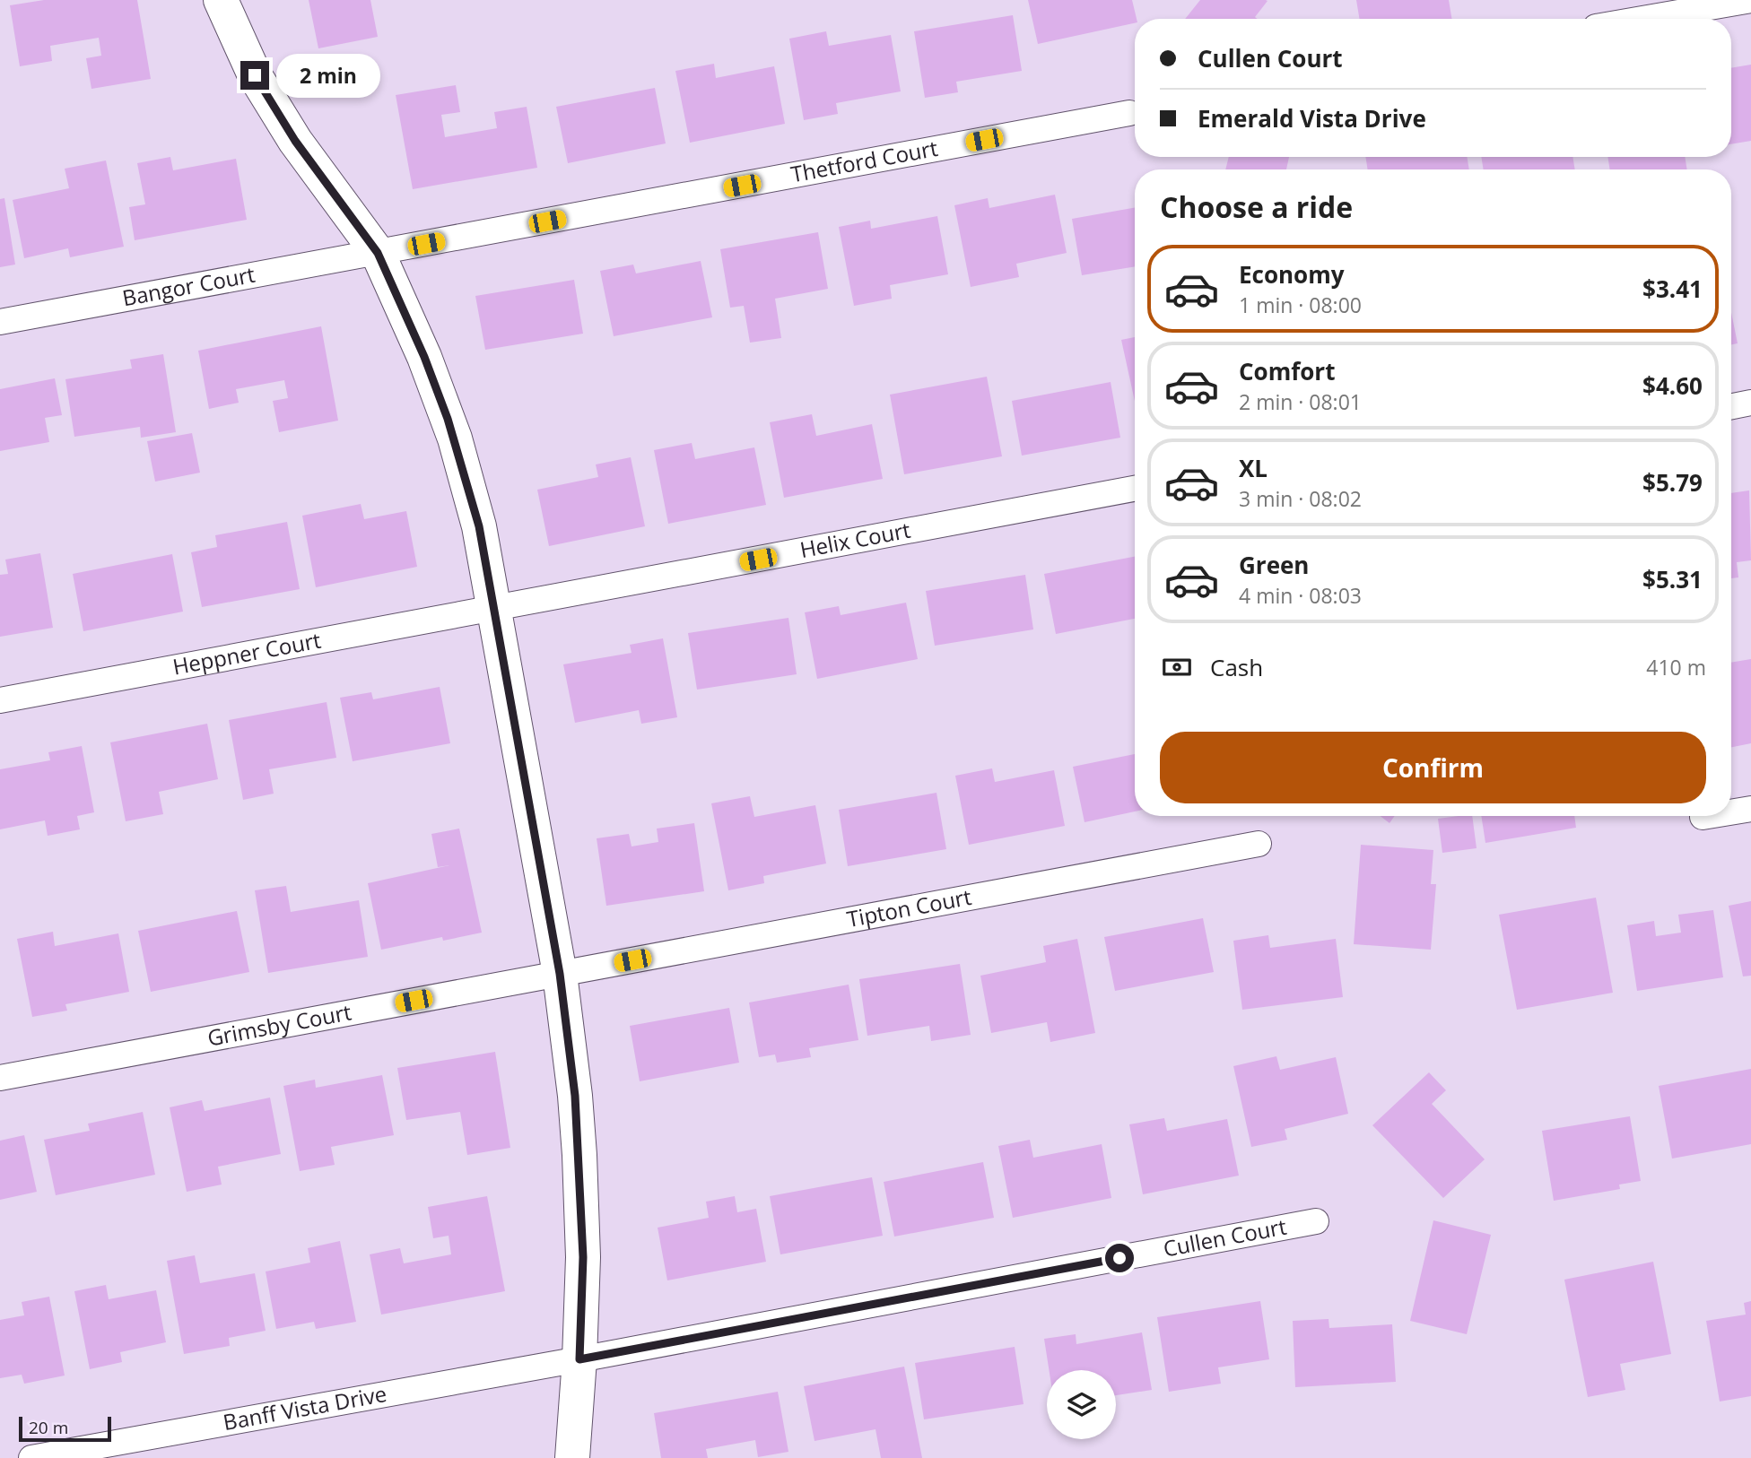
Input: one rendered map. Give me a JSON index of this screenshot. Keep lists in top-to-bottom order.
{
  "streets": {
    "street": [
      "Thetford Court",
      "Bangor Court",
      "Helix Court",
      "Heppner Court",
      "Tipton Court",
      "Grimsby Court",
      "Cullen Court",
      "Banff Vista Drive"
    ]
  },
  "crossings": [
    ["Thetford Court", "Bangor Court"],
    ["Helix Court", "Heppner Court"],
    ["Tipton Court", "Grimsby Court"],
    ["Cullen Court", "Banff Vista Drive"]
  ],
  "scale_bar": "20 m",
  "page": {
    "banner": ["Cullen Court", "Emerald Vista Drive"],
    "bubble": "2 min",
    "heading": "Choose a ride",
    "list": [
      {
        "name": "Economy",
        "note": "1 min · 08:00",
        "value": "$3.41"
      },
      {
        "name": "Comfort",
        "note": "2 min · 08:01",
        "value": "$4.60"
      },
      {
        "name": "XL",
        "note": "3 min · 08:02",
        "value": "$5.79"
      },
      {
        "name": "Green",
        "note": "4 min · 08:03",
        "value": "$5.31"
      }
    ],
    "pay": ["Cash", "410 m"],
    "buttons": "Confirm",
    "scale": "20 m"
  }
}
